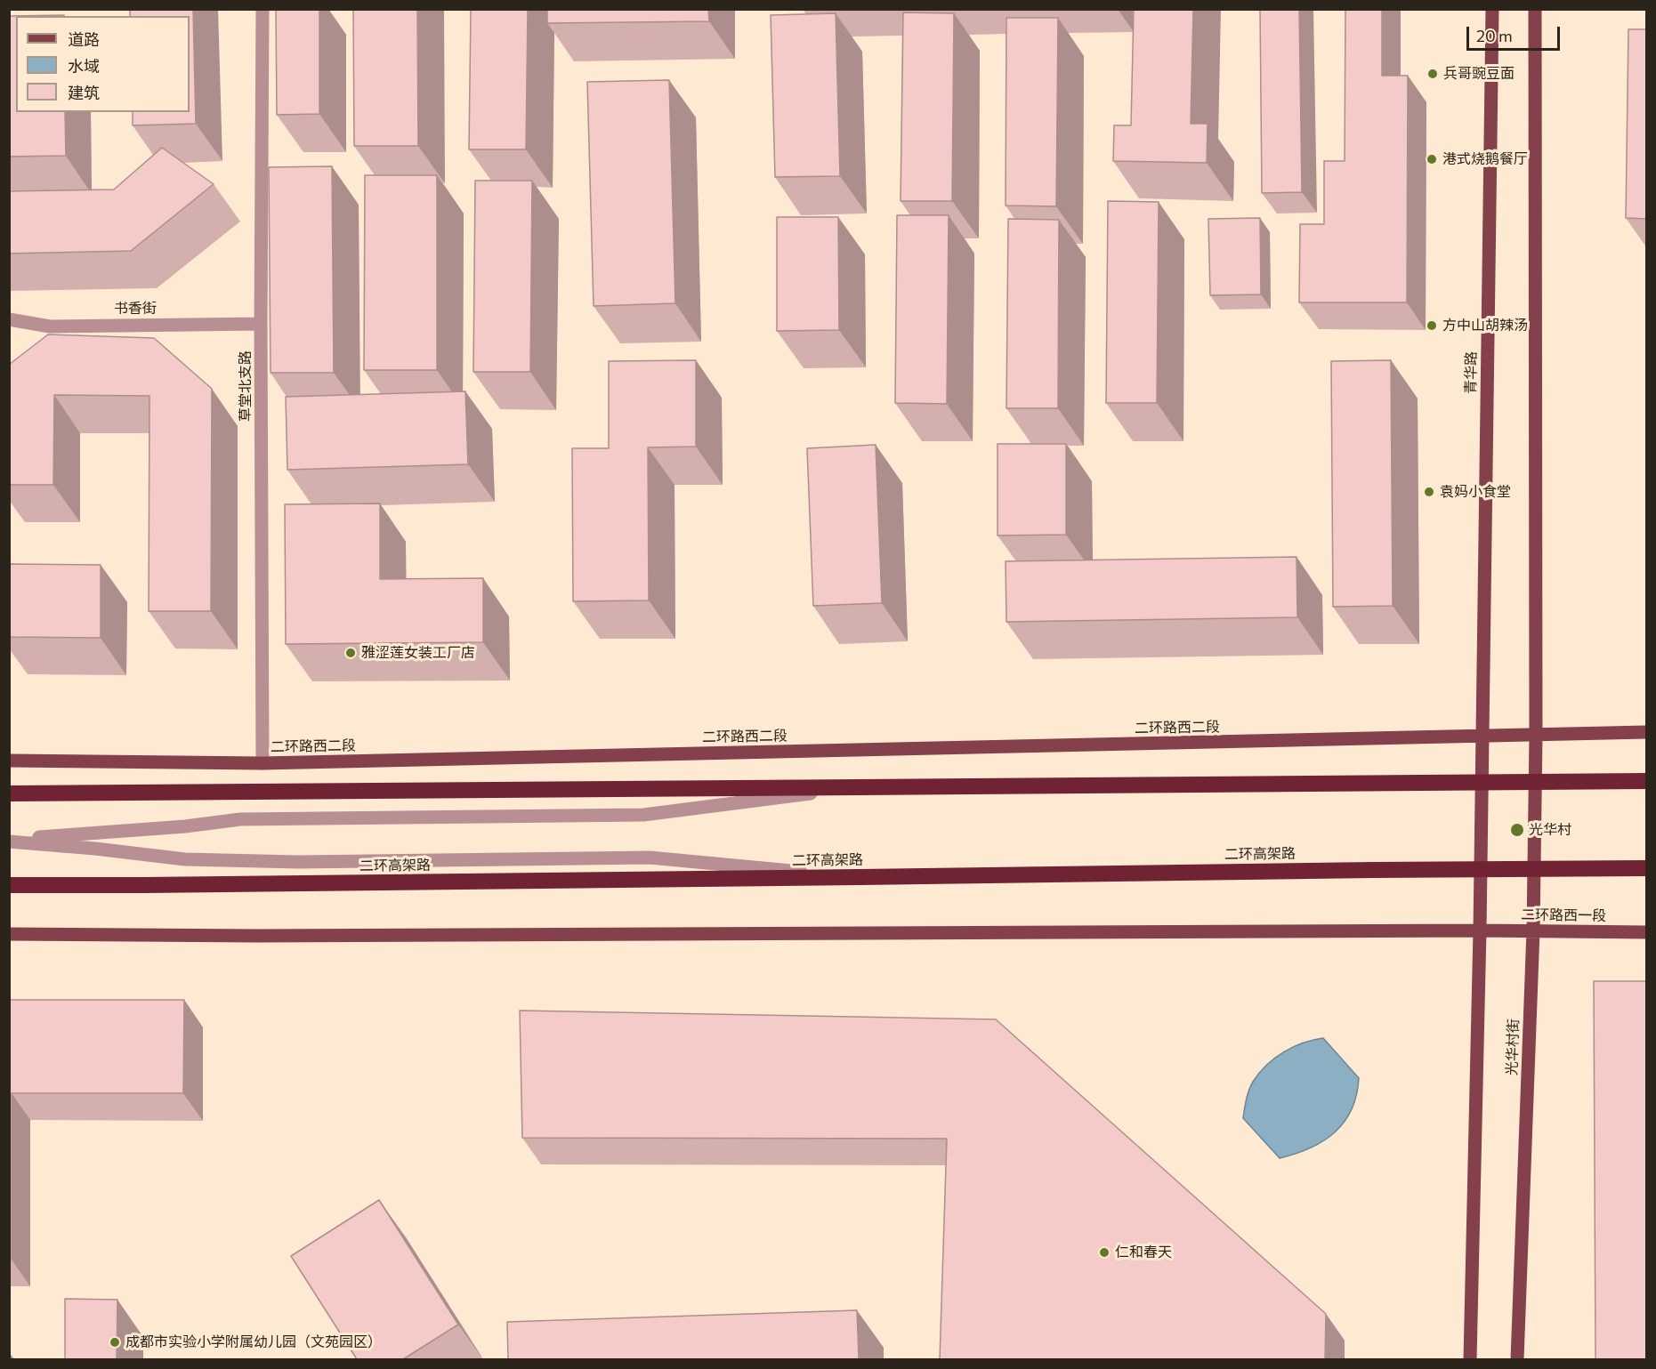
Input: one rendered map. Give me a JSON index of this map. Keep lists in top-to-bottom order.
{
  "streets": {
    "highway": ["二环高架路"],
    "main road": [
      "青华路",
      "二环路西二段",
      "二环路西一段",
      "光华村街"
    ],
    "street": ["书香街", "草堂北支路"]
  },
  "crossings": [
    ["书香街", "草堂北支路"],
    ["青华路", "二环路西二段"],
    ["草堂北支路", "二环路西二段"],
    ["二环路西一段", "光华村街"]
  ],
  "places": [
    "兵哥豌豆面",
    "港式烧鹅餐厅",
    "方中山胡辣汤",
    "袁妈小食堂",
    "雅涩莲女装工厂店",
    "光华村",
    "仁和春天",
    "成都市实验小学附属幼儿园（文苑园区）"
  ],
  "legend": ["道路", "水域", "建筑"],
  "scale_bar": "20 m"
}
